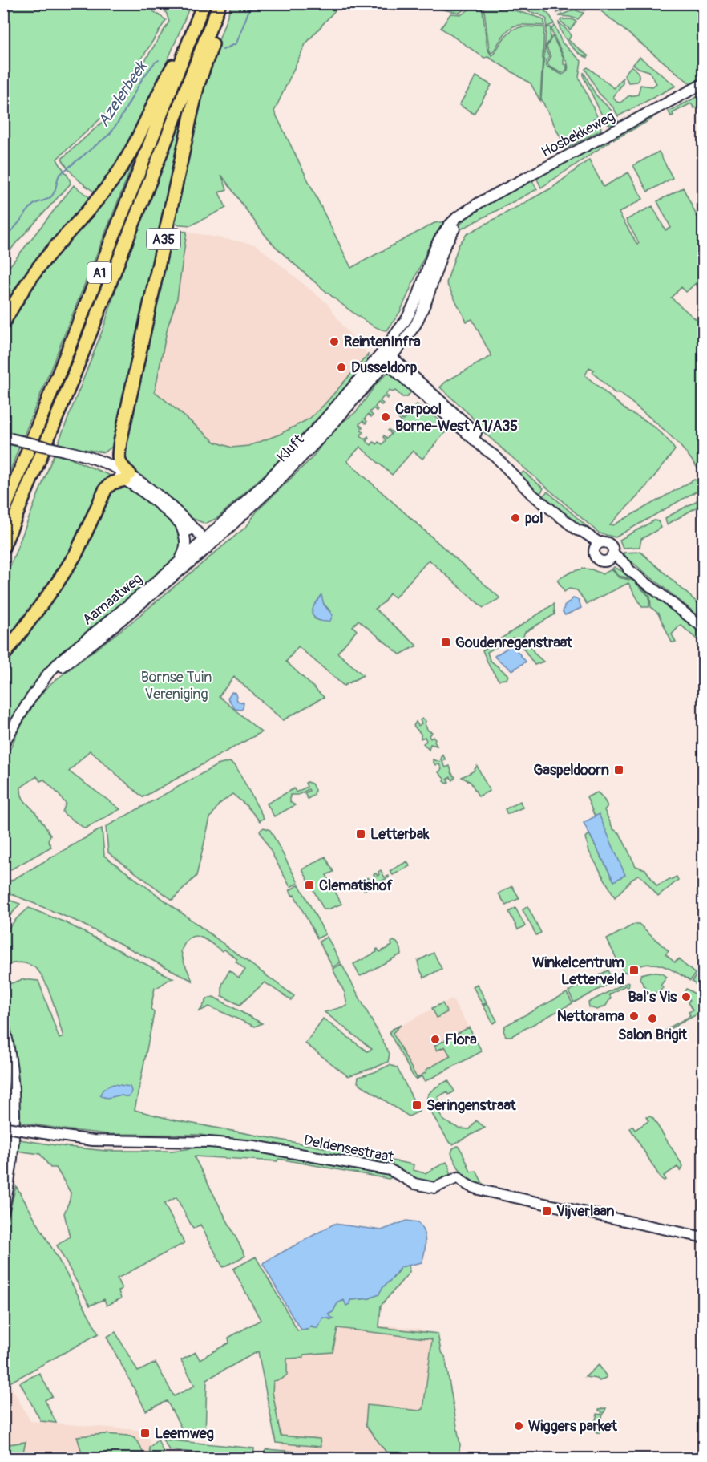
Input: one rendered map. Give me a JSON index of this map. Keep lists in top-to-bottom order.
{
  "streets": {
    "highway": ["A35", "A1"],
    "main road": [
      "Hosbekkeweg",
      "Kluft",
      "Aamaatweg",
      "Deldensestraat"
    ]
  },
  "crossings": [
    ["Hosbekkeweg", "Kluft"],
    ["Kluft", "Aamaatweg"]
  ],
  "water": ["Azelerbeek"],
  "parks": ["Bornse Tuin Vereniging"],
  "places": {
    "other": [
      "ReintenInfra",
      "Dusseldorp",
      "Carpool Borne-West A1/A35",
      "pol",
      "Bal's Vis",
      "Nettorama",
      "Salon Brigit",
      "Flora",
      "Wiggers parket"
    ],
    "transit": [
      "Goudenregenstraat",
      "Gaspeldoorn",
      "Letterbak",
      "Clematishof",
      "Winkelcentrum Letterveld",
      "Seringenstraat",
      "Vijverlaan",
      "Leemweg"
    ]
  }
}
